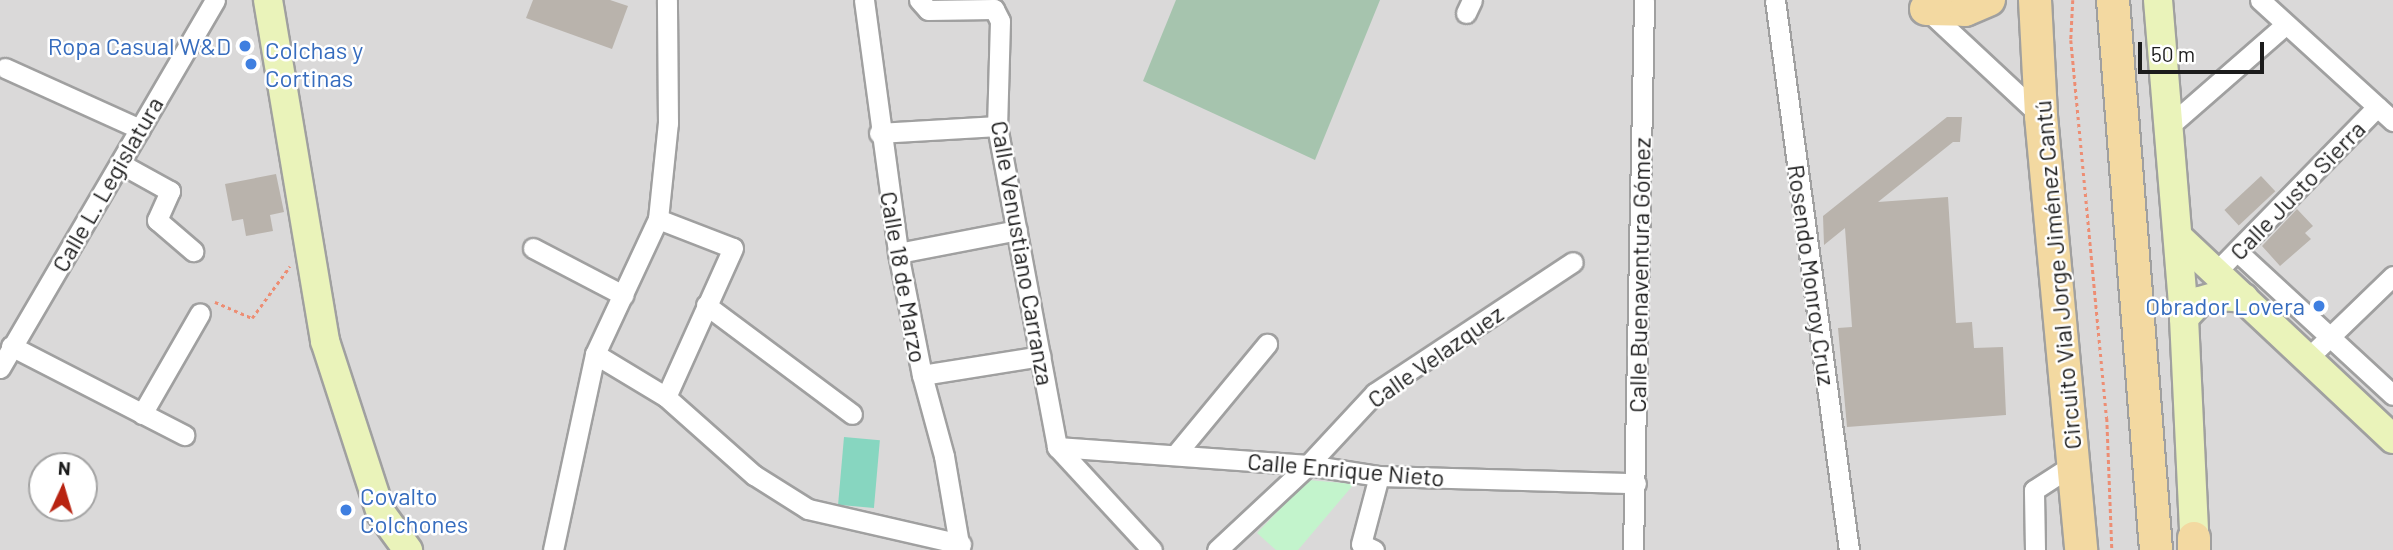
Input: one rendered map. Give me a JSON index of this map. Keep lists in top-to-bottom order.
{
  "streets": {
    "main road": ["Circuito Vial Jorge Jiménez Cantú"],
    "street": [
      "Calle L. Legislatura",
      "Calle Justo Sierra",
      "Calle Venustiano Carranza",
      "Calle Buenaventura Gómez",
      "Rosendo Monroy Cruz",
      "Calle 18 de Marzo",
      "Calle Velazquez",
      "Calle Enrique Nieto"
    ]
  },
  "crossings": [
    ["Calle Venustiano Carranza", "Calle Enrique Nieto"],
    ["Calle Buenaventura Gómez", "Calle Enrique Nieto"],
    ["Calle Velazquez", "Calle Enrique Nieto"]
  ],
  "places": [
    "Ropa Casual W&D",
    "Colchas y Cortinas",
    "Obrador Lovera",
    "Covalto Colchones"
  ],
  "scale_bar": "50 m",
  "north": "top"
}
